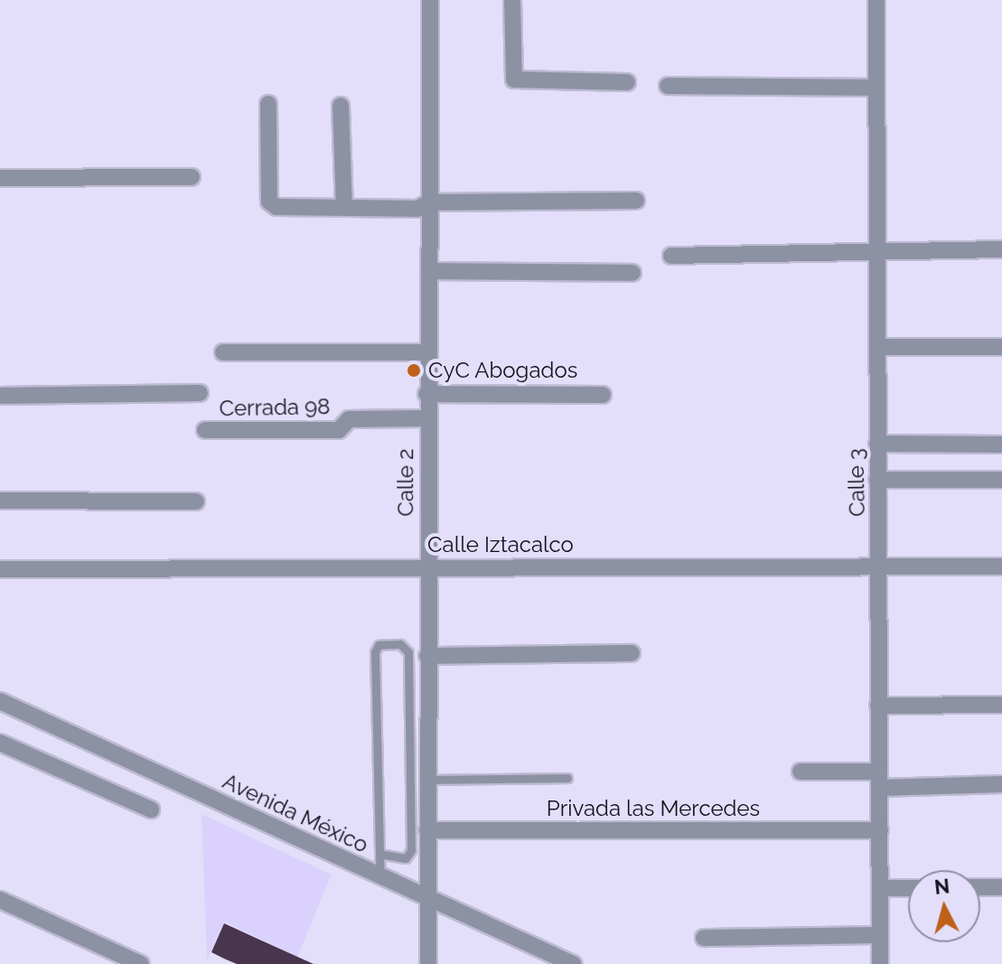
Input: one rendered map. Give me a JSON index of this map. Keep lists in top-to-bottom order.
{
  "streets": {
    "street": [
      "Cerrada 98",
      "Calle 2",
      "Calle 3",
      "Calle Iztacalco",
      "Privada las Mercedes",
      "Avenida México"
    ]
  },
  "crossings": [
    ["Cerrada 98", "Calle 2"],
    ["Calle 2", "Calle Iztacalco"],
    ["Calle 2", "Privada las Mercedes"],
    ["Calle 2", "Avenida México"],
    ["Calle 3", "Calle Iztacalco"],
    ["Calle 3", "Privada las Mercedes"]
  ],
  "places": ["CyC Abogados"],
  "north": "top"
}
